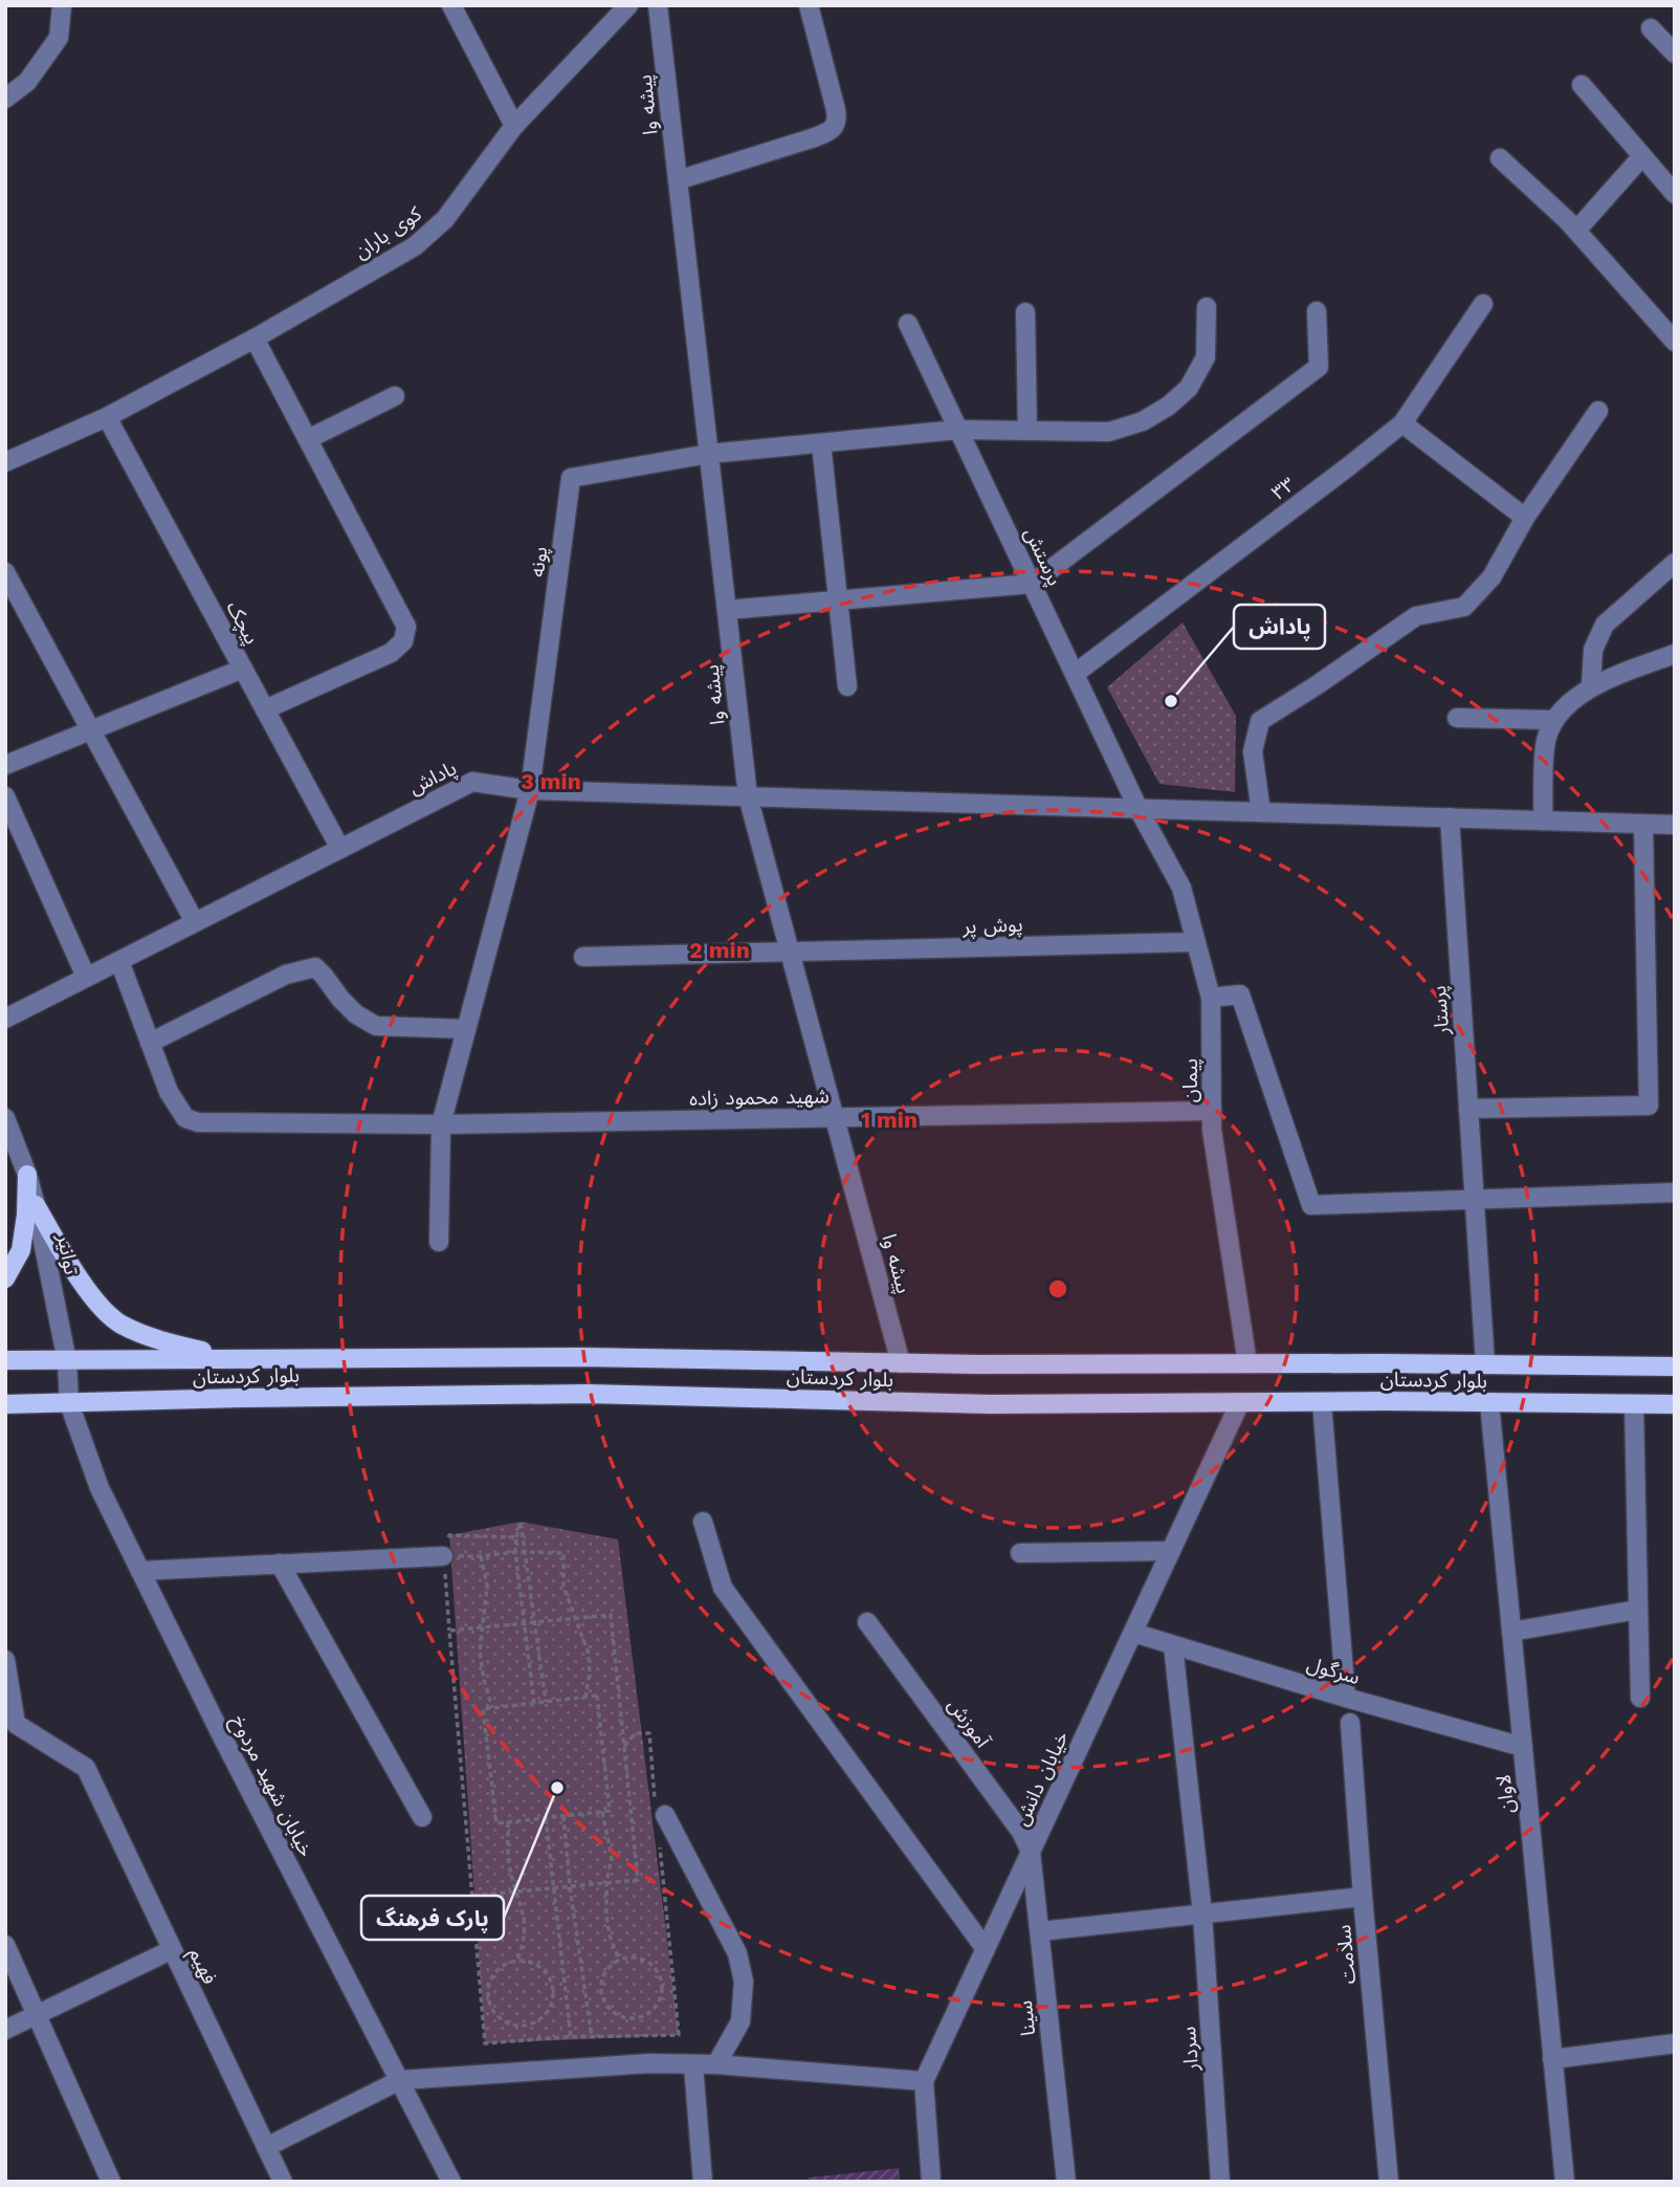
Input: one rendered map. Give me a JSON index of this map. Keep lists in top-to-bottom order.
{
  "streets": {
    "main road": ["بلوار کردستان"],
    "street": [
      "پیشه وا",
      "کوی باران",
      "۳۳",
      "پرستش",
      "پونه",
      "پیچک",
      "پاداش",
      "پوش پر",
      "پرستار",
      "پیمان",
      "شهید محمود زاده",
      "توانیر",
      "سرگول",
      "آموزش",
      "خیابان دانش",
      "خیابان شهید مردوخ",
      "لاوان",
      "سلامت",
      "فهیم",
      "سینا",
      "سردار"
    ]
  },
  "crossings": [
    ["پیشه وا", "پونه"],
    ["پیشه وا", "پاداش"],
    ["پیشه وا", "پوش پر"],
    ["پیشه وا", "شهید محمود زاده"],
    ["پیشه وا", "بلوار کردستان"],
    ["کوی باران", "پیچک"],
    ["۳۳", "پرستش"],
    ["پرستش", "پاداش"],
    ["پرستش", "پیمان"],
    ["پونه", "پاداش"],
    ["پیچک", "پاداش"],
    ["پاداش", "پرستار"],
    ["پاداش", "پیمان"],
    ["پاداش", "شهید محمود زاده"],
    ["پوش پر", "پیمان"],
    ["پرستار", "بلوار کردستان"],
    ["پیمان", "شهید محمود زاده"],
    ["پیمان", "بلوار کردستان"],
    ["توانیر", "بلوار کردستان"],
    ["توانیر", "خیابان شهید مردوخ"],
    ["بلوار کردستان", "خیابان دانش"],
    ["بلوار کردستان", "خیابان شهید مردوخ"],
    ["بلوار کردستان", "لاوان"],
    ["سرگول", "خیابان دانش"],
    ["سرگول", "لاوان"],
    ["سرگول", "سردار"],
    ["آموزش", "خیابان دانش"],
    ["آموزش", "سینا"],
    ["خیابان دانش", "سینا"]
  ],
  "places": ["پاداش", "پارک فرهنگ"],
  "rings": ["3 min", "2 min", "1 min"]
}
